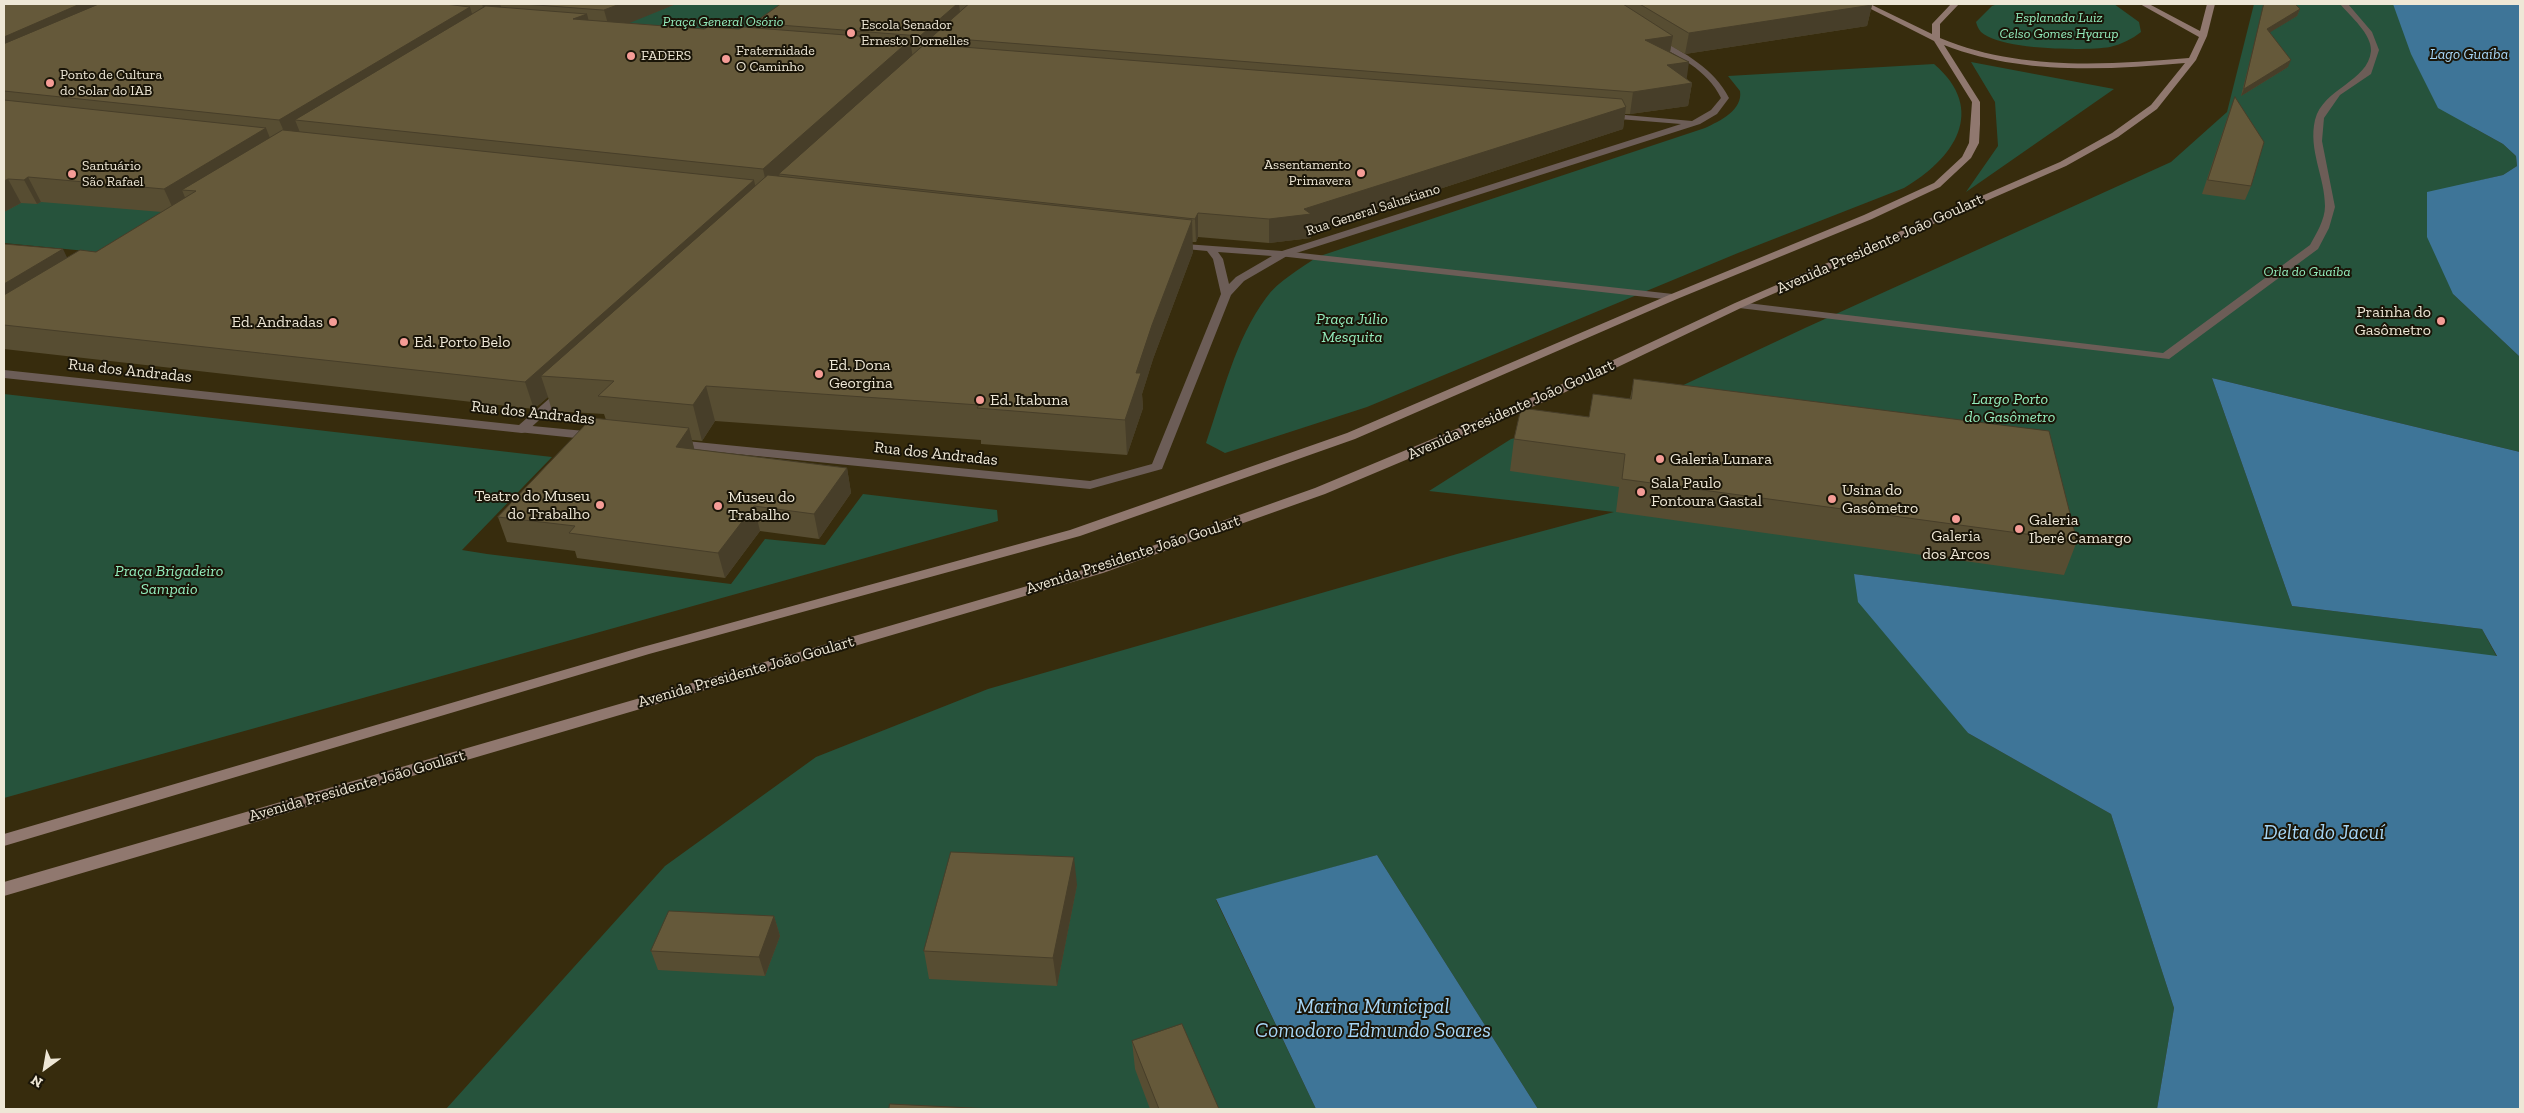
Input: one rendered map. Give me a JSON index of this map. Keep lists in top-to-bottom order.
{
  "streets": {
    "main road": ["Avenida Presidente João Goulart"],
    "street": ["Rua General Salustiano", "Rua dos Andradas"]
  },
  "crossings": [
    ["Rua General Salustiano", "Rua dos Andradas"]
  ],
  "water": ["Lago Guaíba", "Delta do Jacuí", "Marina Municipal Comodoro Edmundo Soares"],
  "parks": [
    "Esplanada Luiz Celso Gomes Hyarup",
    "Praça General Osório",
    "Orla do Guaíba",
    "Praça Júlio Mesquita",
    "Largo Porto do Gasômetro",
    "Praça Brigadeiro Sampaio"
  ],
  "places": [
    "Escola Senador Ernesto Dornelles",
    "FADERS",
    "Fraternidade O Caminho",
    "Ponto de Cultura do Solar do IAB",
    "Assentamento Primavera",
    "Santuário São Rafael",
    "Prainha do Gasômetro",
    "Ed. Andradas",
    "Ed. Porto Belo",
    "Ed. Dona Georgina",
    "Ed. Itabuna",
    "Galeria Lunara",
    "Sala Paulo Fontoura Gastal",
    "Usina do Gasômetro",
    "Teatro do Museu do Trabalho",
    "Museu do Trabalho",
    "Galeria dos Arcos",
    "Galeria Iberê Camargo"
  ],
  "north": "bottom left"
}
